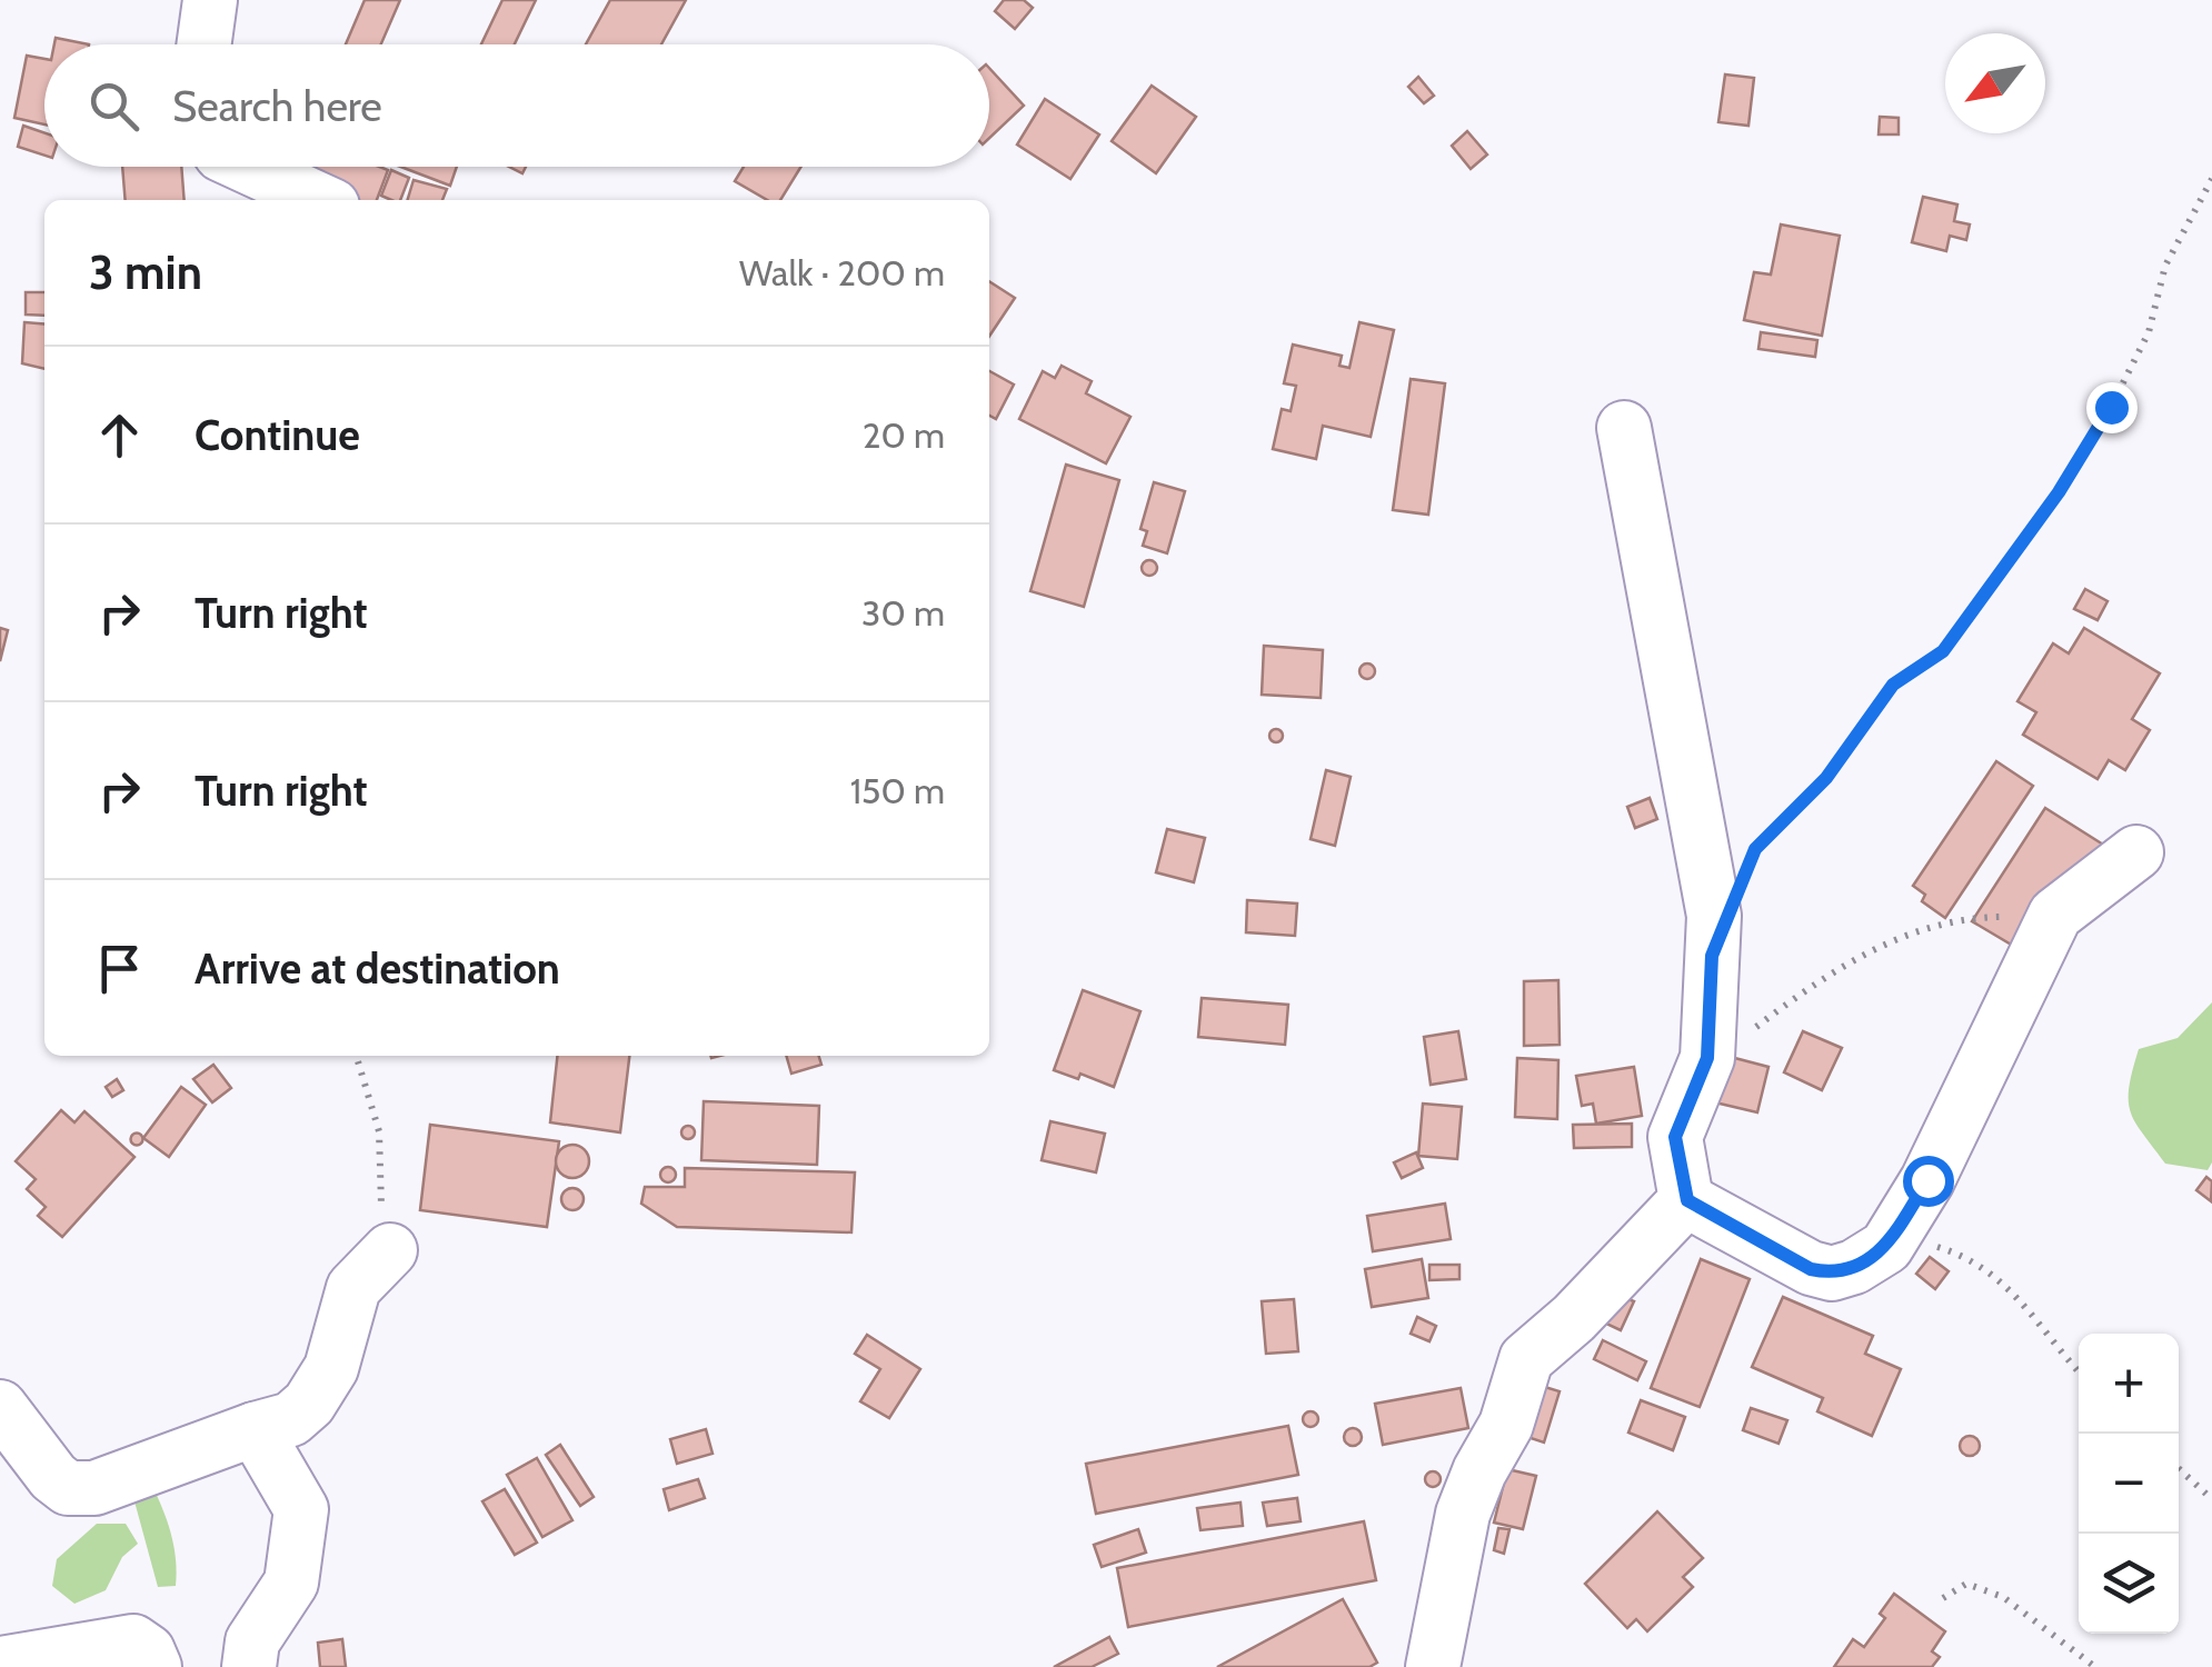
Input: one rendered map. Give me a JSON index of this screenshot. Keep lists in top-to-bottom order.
{
  "north": "bottom left",
  "page": {
    "search": "Search here",
    "heading": ["3 min", "Walk · 200 m"],
    "list": [
      ["Continue", "20 m"],
      ["Turn right", "30 m"],
      ["Turn right", "150 m"],
      "Arrive at destination"
    ],
    "map_buttons": ["+", "−"]
  }
}
